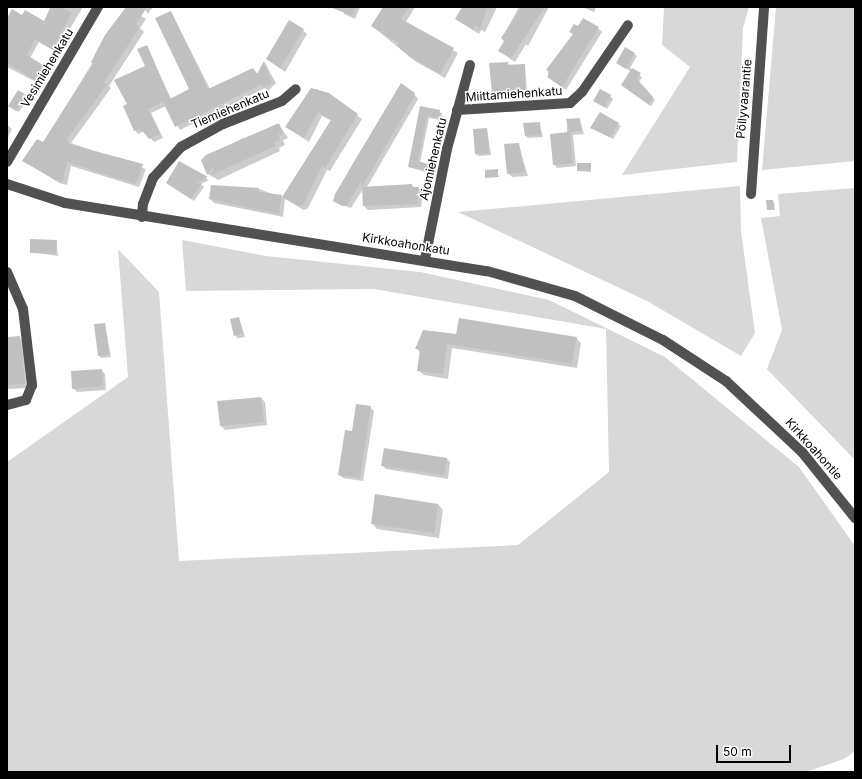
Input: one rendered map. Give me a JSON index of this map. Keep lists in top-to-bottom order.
{
  "streets": {
    "street": [
      "Vesimiehenkatu",
      "Miittamiehenkatu",
      "Pöllyvaarantie",
      "Tiemiehenkatu",
      "Ajomiehenkatu",
      "Kirkkoahonkatu",
      "Kirkkoahontie"
    ]
  },
  "crossings": [
    ["Miittamiehenkatu", "Ajomiehenkatu"],
    ["Tiemiehenkatu", "Kirkkoahonkatu"],
    ["Ajomiehenkatu", "Kirkkoahonkatu"],
    ["Kirkkoahonkatu", "Kirkkoahontie"]
  ],
  "scale_bar": "50 m"
}
